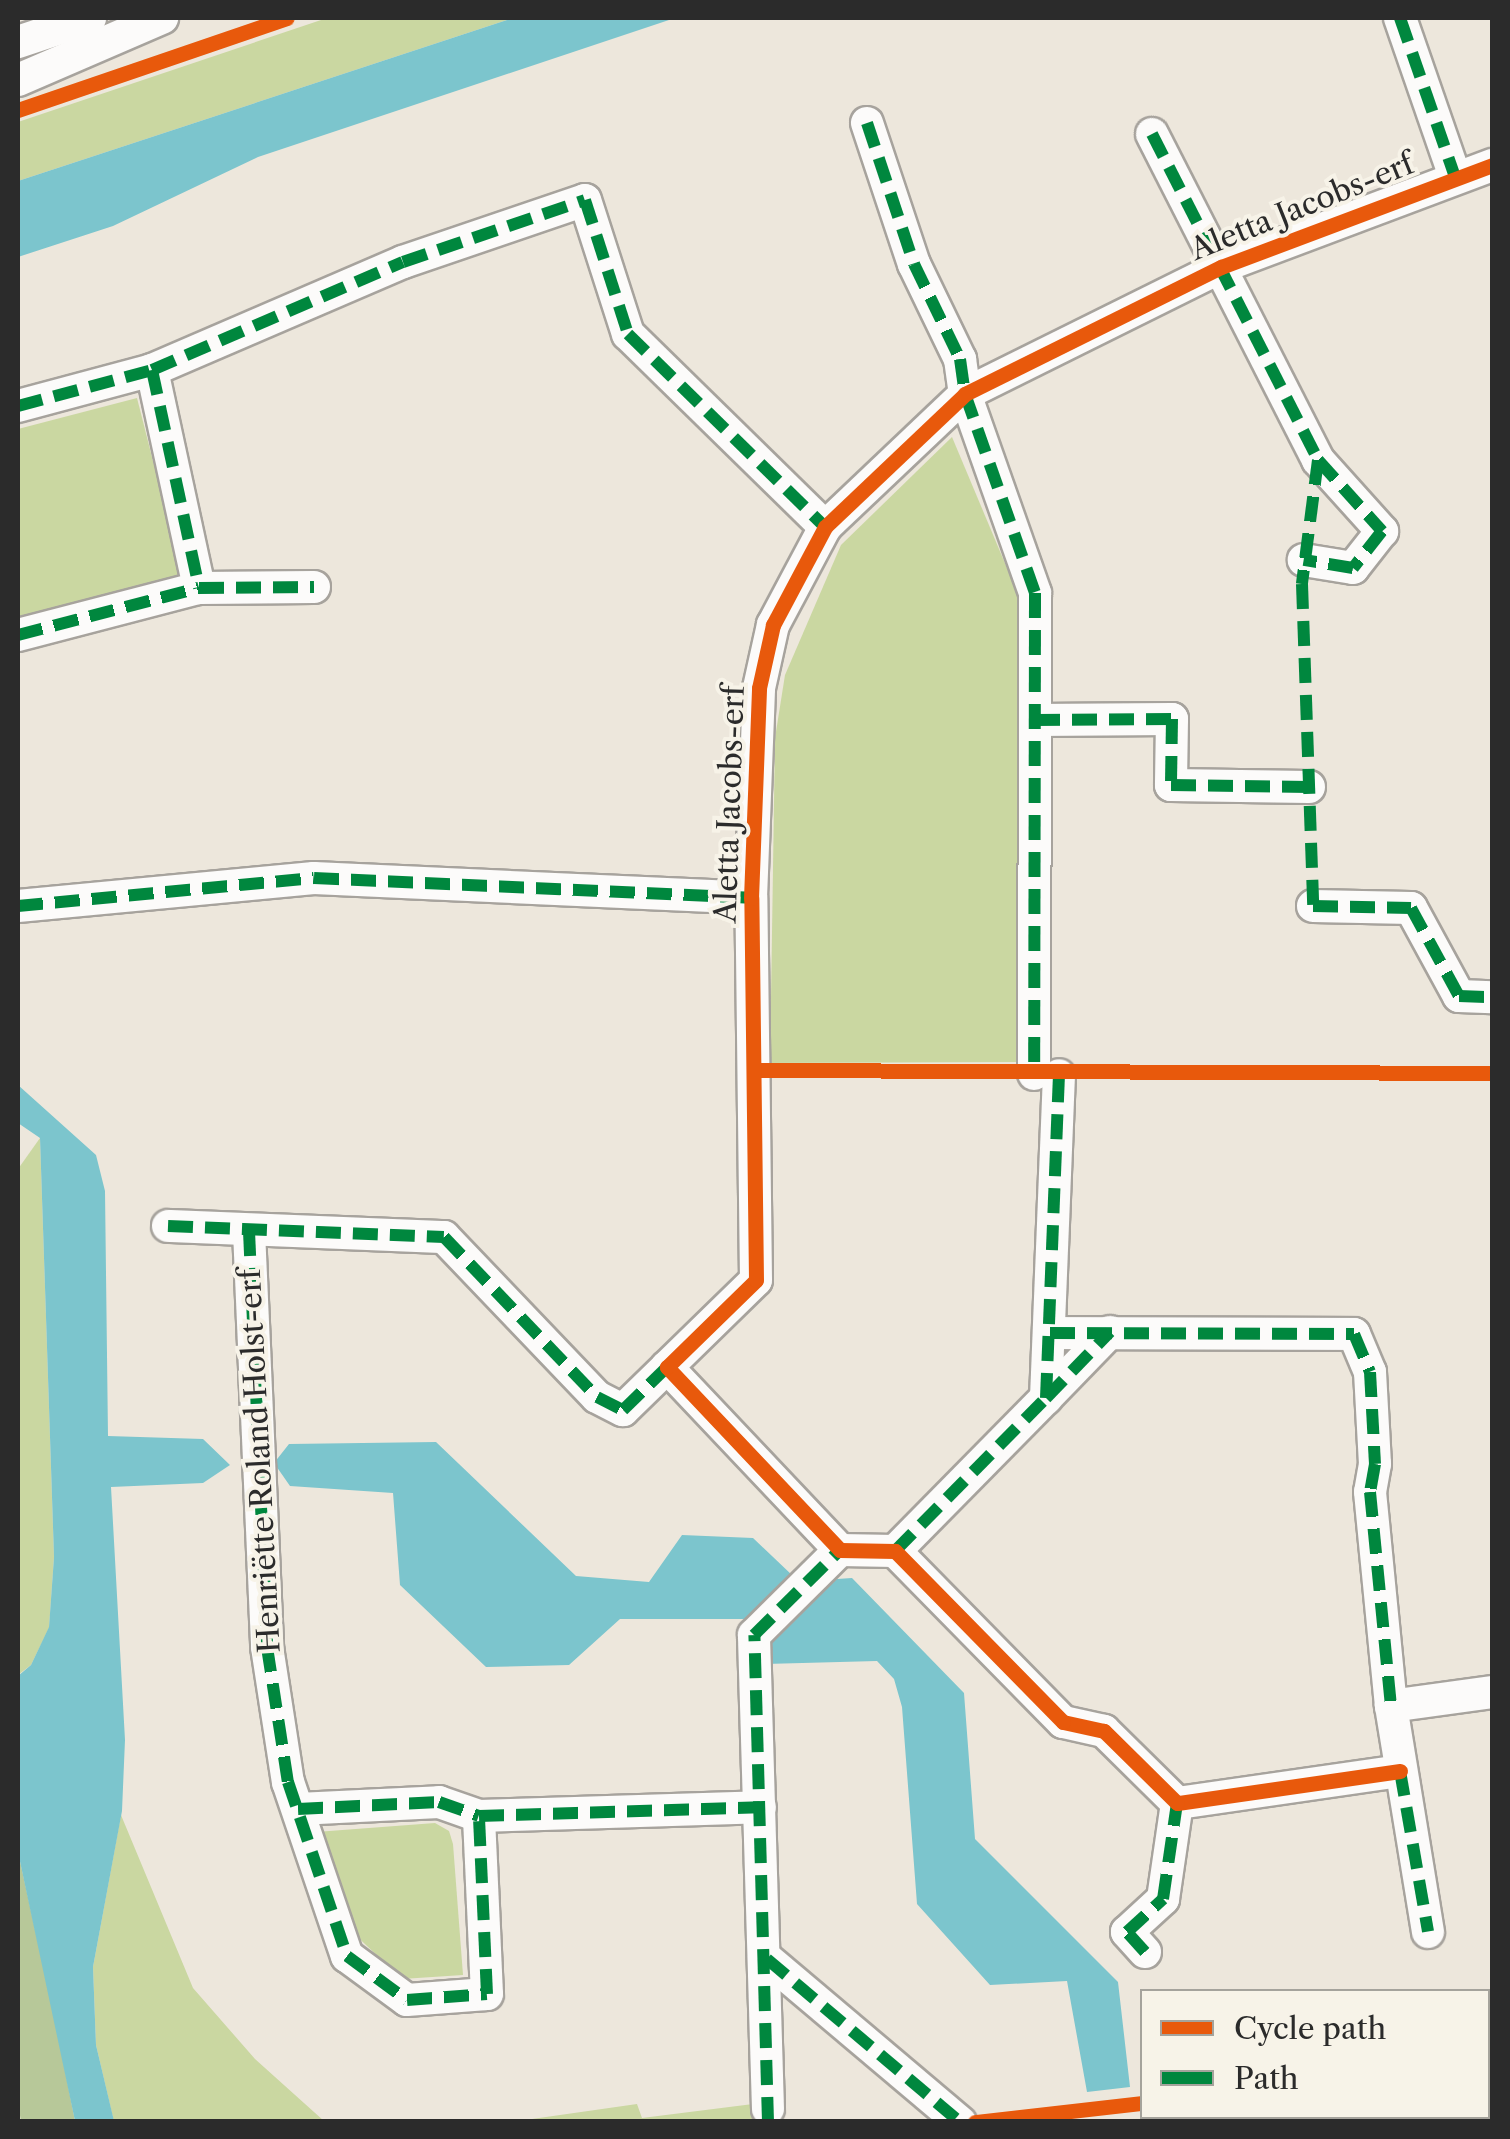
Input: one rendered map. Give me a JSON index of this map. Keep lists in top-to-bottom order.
{
  "streets": {
    "street": ["Aletta Jacobs-erf", "Henriëtte Roland Holst-erf"]
  },
  "crossings": [
    ["Aletta Jacobs-erf", "Henriëtte Roland Holst-erf"]
  ],
  "legend": ["Cycle path", "Path"]
}
